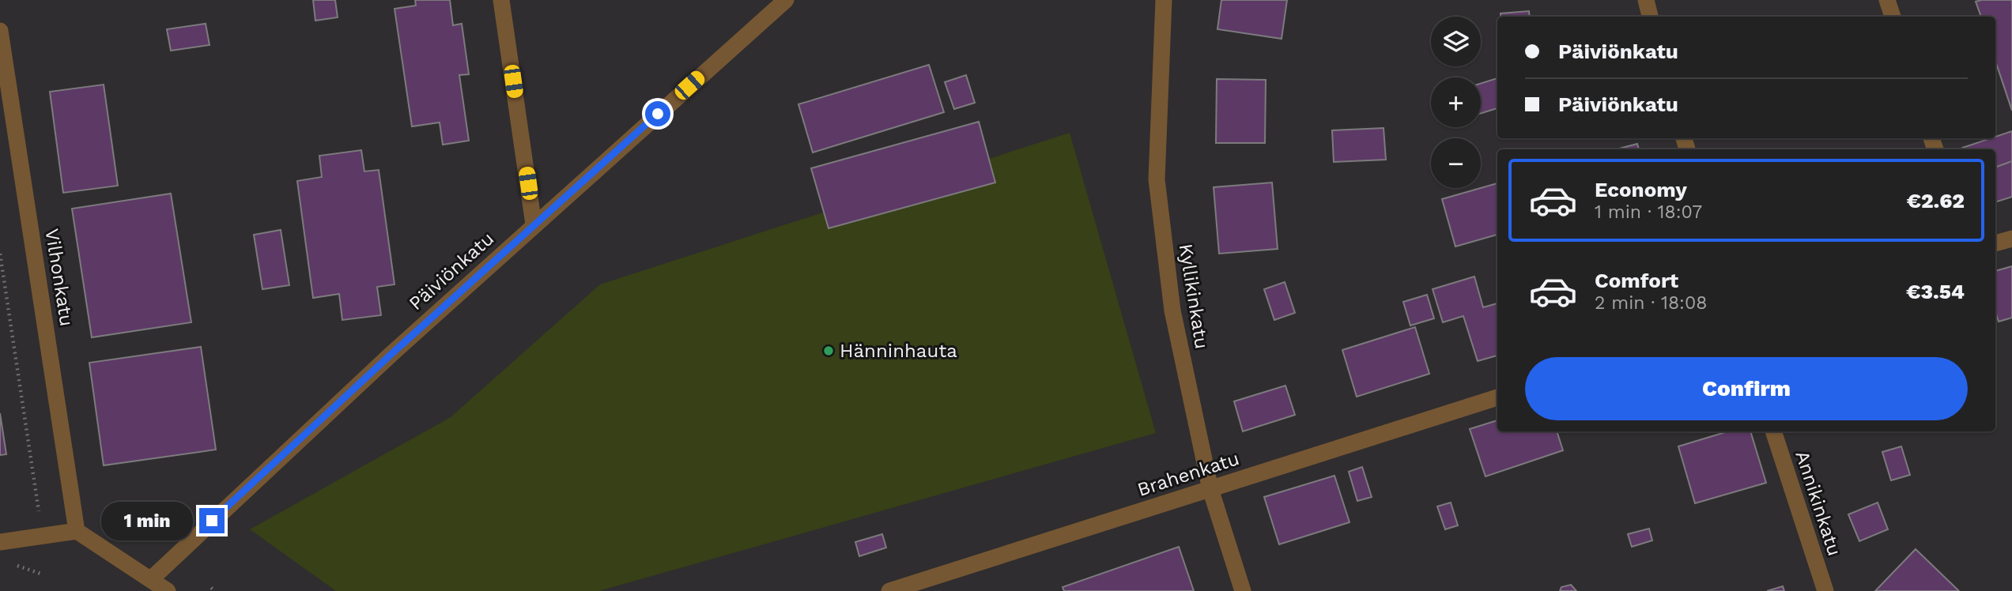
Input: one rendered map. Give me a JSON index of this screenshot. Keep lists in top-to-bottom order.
{
  "streets": {
    "street": [
      "Päiviönkatu",
      "Vilhonkatu",
      "Kyllikinkatu",
      "Brahenkatu",
      "Annikinkatu"
    ]
  },
  "crossings": [
    ["Kyllikinkatu", "Brahenkatu"]
  ],
  "places": ["Hänninhauta"],
  "page": {
    "map_buttons": ["+", "−"],
    "banner": ["Päiviönkatu", "Päiviönkatu"],
    "list": [
      {
        "name": "Economy",
        "note": "1 min · 18:07",
        "value": "€2.62"
      },
      {
        "name": "Comfort",
        "note": "2 min · 18:08",
        "value": "€3.54"
      }
    ],
    "buttons": "Confirm",
    "bubble": "1 min"
  }
}
